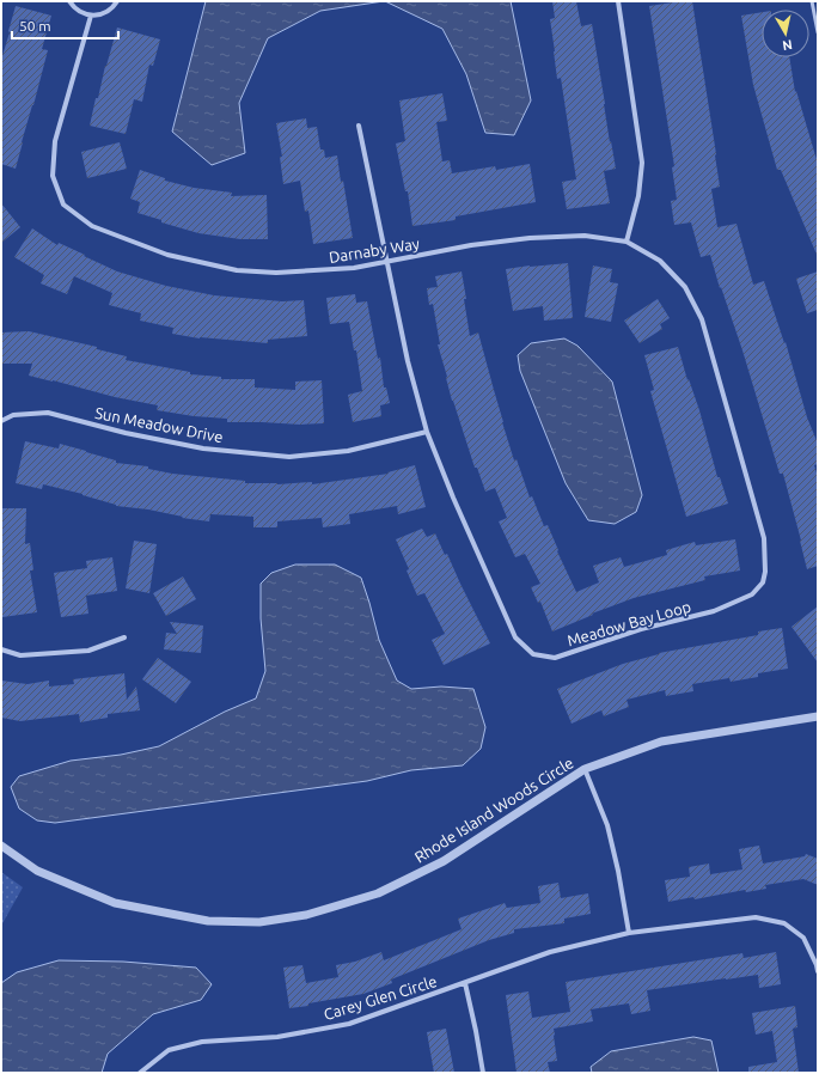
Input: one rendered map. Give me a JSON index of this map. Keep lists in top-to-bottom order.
{
  "streets": {
    "street": [
      "Darnaby Way",
      "Sun Meadow Drive",
      "Meadow Bay Loop",
      "Rhode Island Woods Circle",
      "Carey Glen Circle"
    ]
  },
  "crossings": [
    ["Darnaby Way", "Meadow Bay Loop"],
    ["Sun Meadow Drive", "Meadow Bay Loop"]
  ],
  "scale_bar": "50 m",
  "north": "bottom"
}
